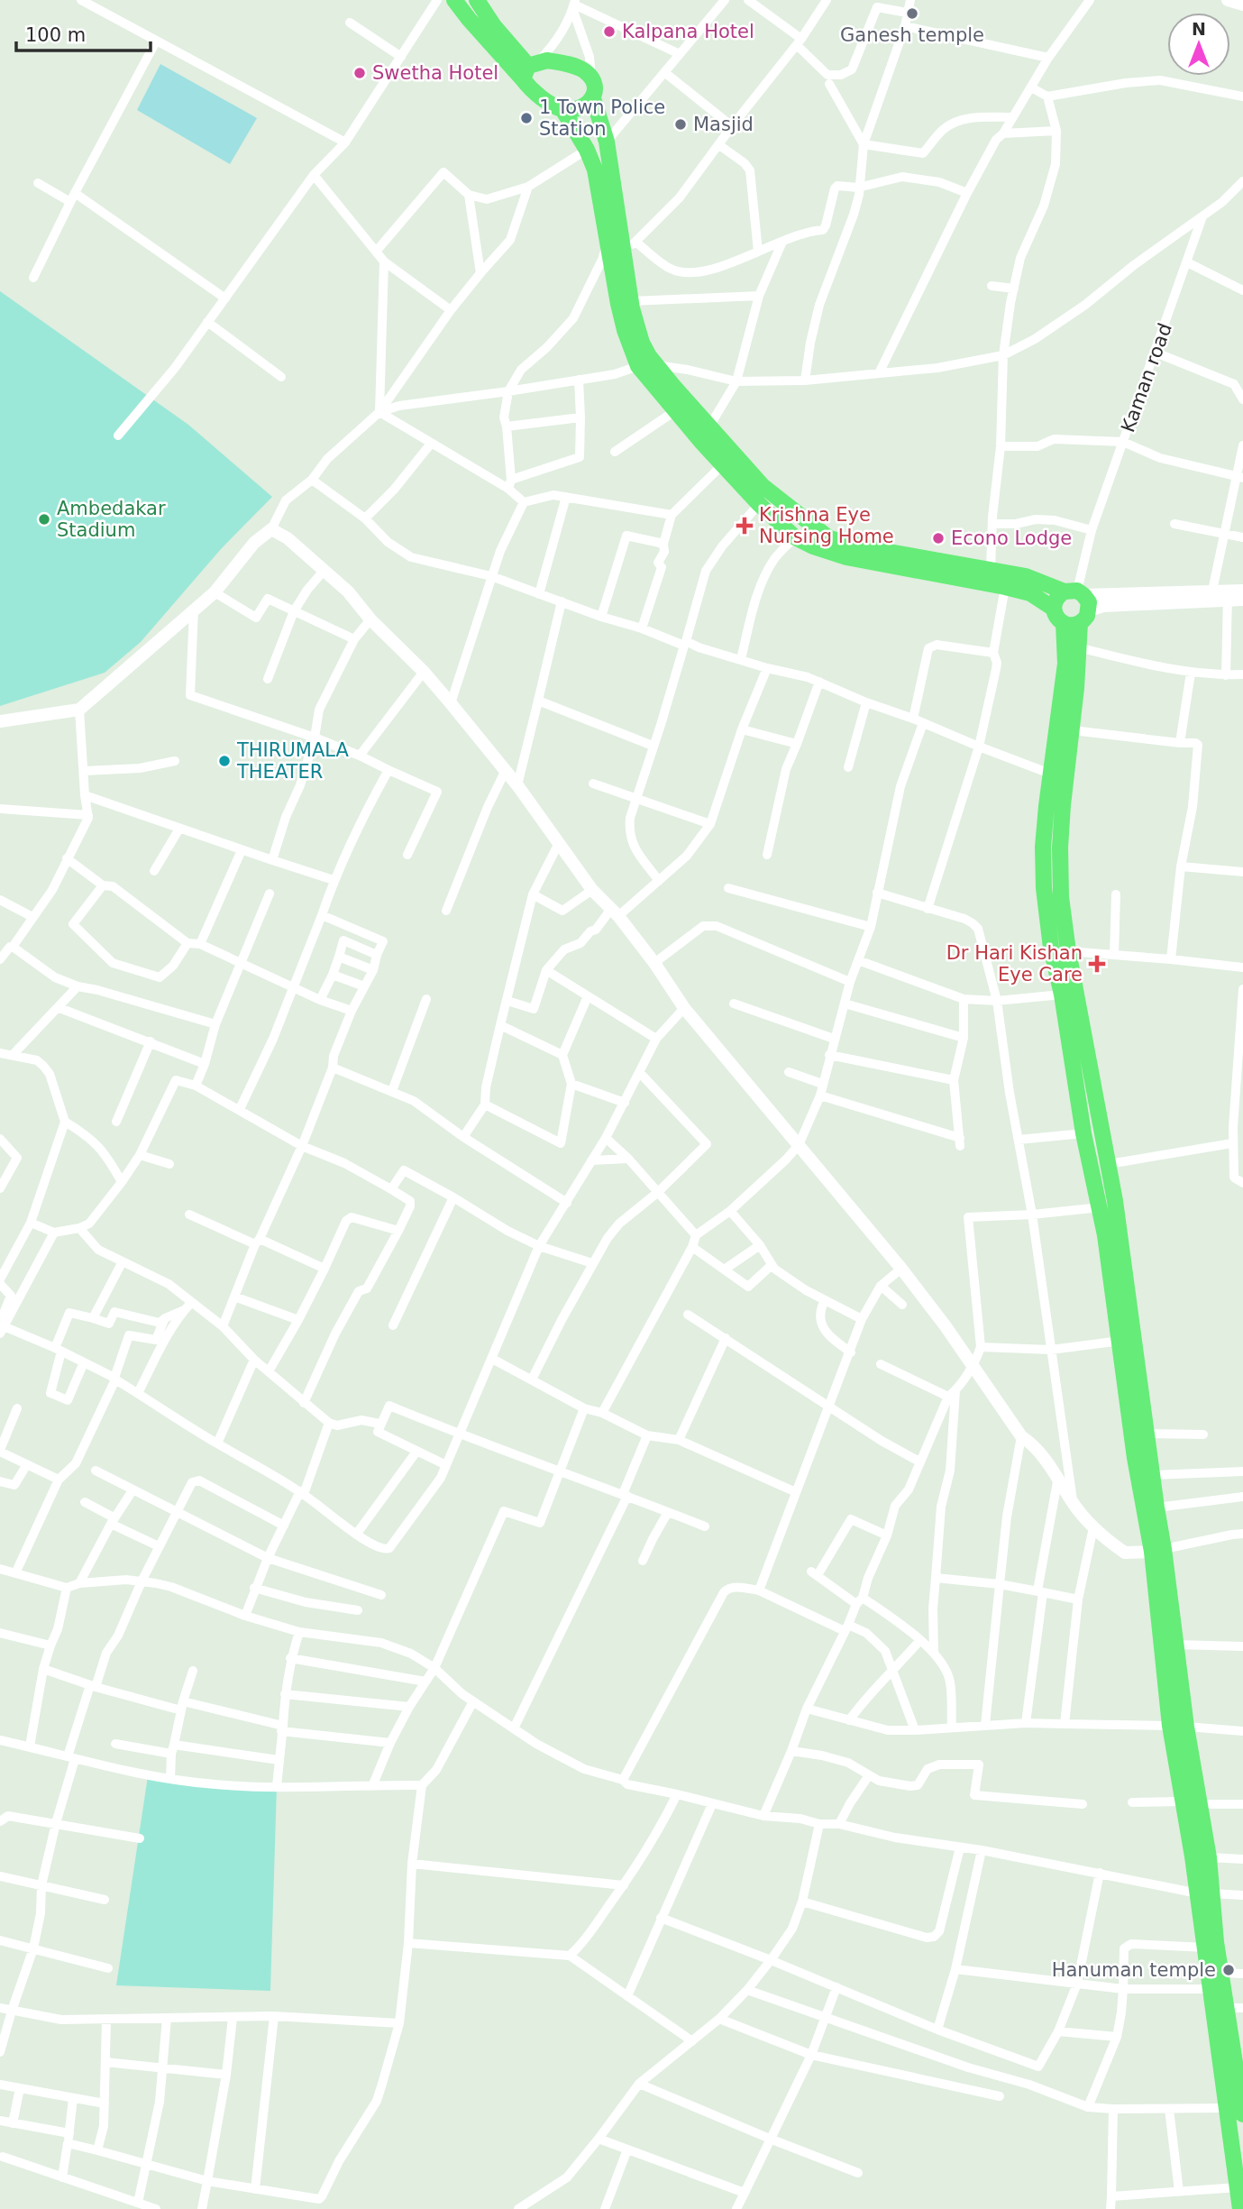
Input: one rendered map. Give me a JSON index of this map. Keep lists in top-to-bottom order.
{
  "streets": {
    "street": ["Kaman road"]
  },
  "places": {
    "other": [
      "Ganesh temple",
      "Kalpana Hotel",
      "Swetha Hotel",
      "1 Town Police Station",
      "Masjid",
      "Ambedakar Stadium",
      "Econo Lodge",
      "THIRUMALA THEATER",
      "Hanuman temple"
    ],
    "health": ["Krishna Eye Nursing Home", "Dr Hari Kishan Eye Care"]
  },
  "scale_bar": "100 m",
  "north": "top"
}
